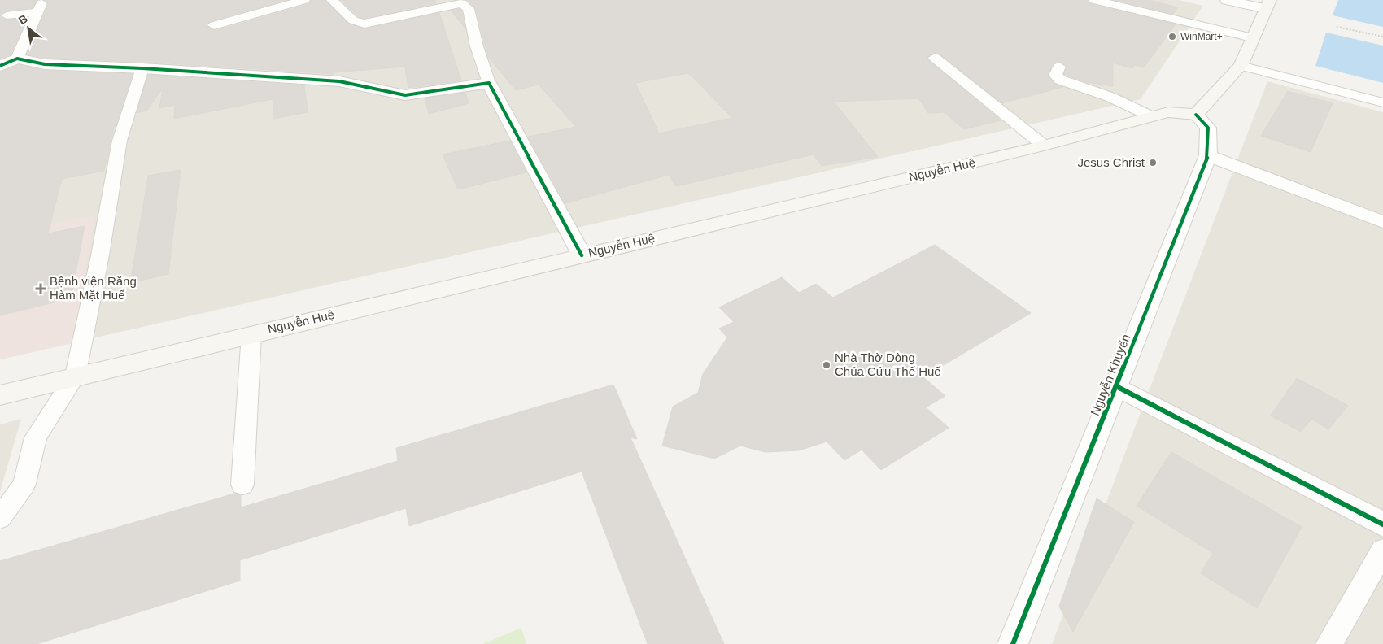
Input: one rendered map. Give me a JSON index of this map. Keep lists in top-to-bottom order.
{
  "streets": {
    "main road": ["Nguyễn Huệ"],
    "street": ["Nguyễn Khuyến"]
  },
  "crossings": [
    ["Nguyễn Huệ", "Nguyễn Khuyến"]
  ],
  "places": {
    "other": ["WinMart+", "Jesus Christ", "Nhà Thờ Dòng Chúa Cứu Thế Huế"],
    "health": ["Bệnh viện Răng Hàm Mặt Huế"]
  },
  "north": "top left"
}
